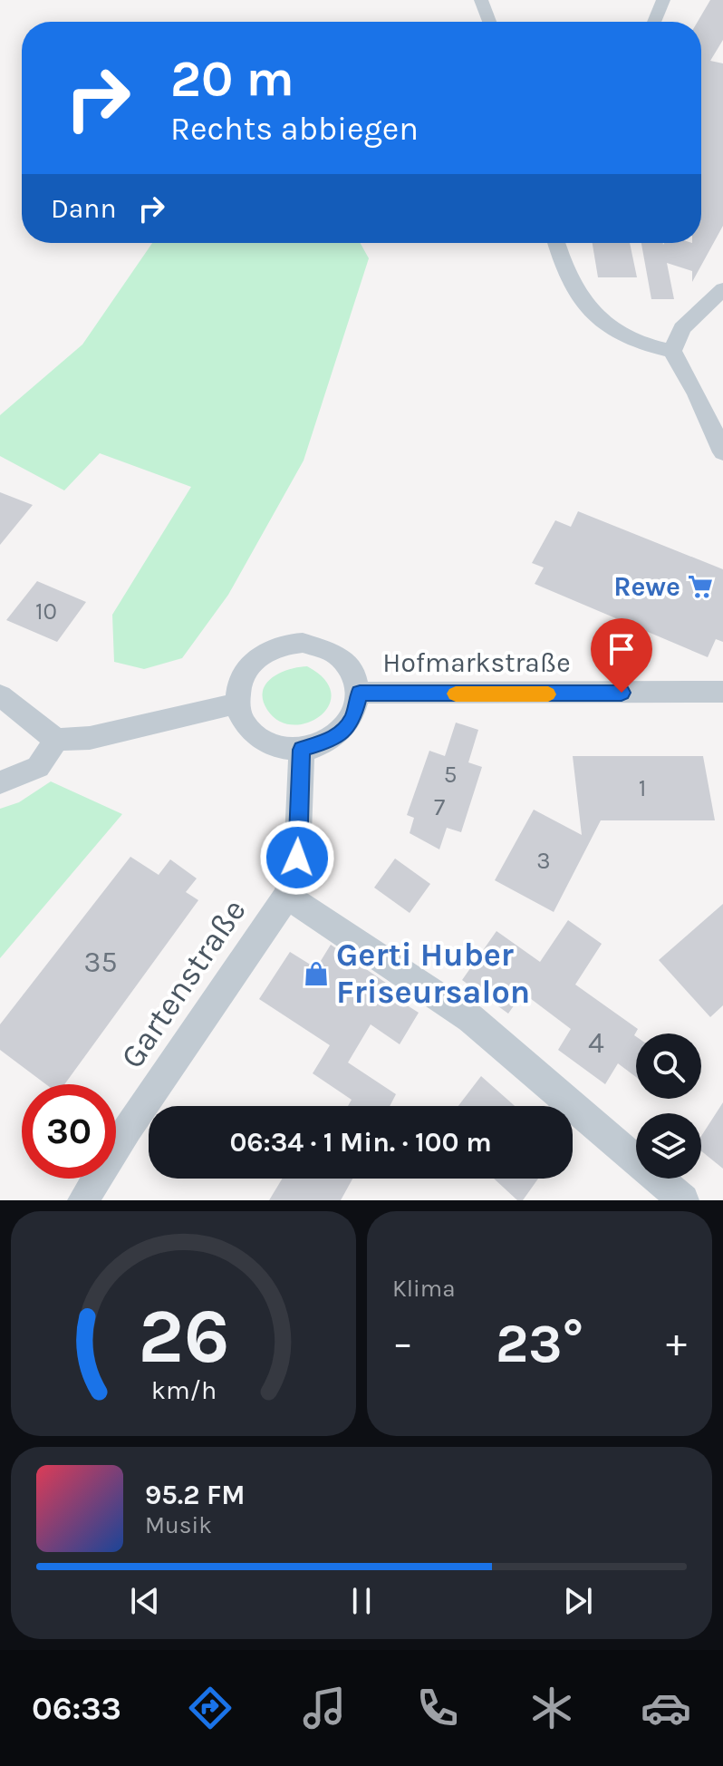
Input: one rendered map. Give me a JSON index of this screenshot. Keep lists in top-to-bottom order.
{
  "streets": {
    "street": ["Hofmarkstraße", "Gartenstraße"]
  },
  "crossings": [
    ["Hofmarkstraße", "Gartenstraße"]
  ],
  "places": {
    "supermarket": ["Rewe"],
    "shop": ["Gerti Huber Friseursalon"]
  },
  "house_numbers": [
    "10",
    "5",
    "1",
    "7",
    "3",
    "35",
    "4"
  ],
  "page": {
    "turn": ["20 m", "Rechts abbiegen"],
    "then": "Dann",
    "limit": "30",
    "trip": "06:34 · 1 Min. · 100 m",
    "tile": "Klima",
    "heat": ["−", "23°", "+"],
    "song": ["95.2 FM", "Musik"],
    "tabs": "06:33",
    "gauge": ["26", "km/h"]
  }
}
